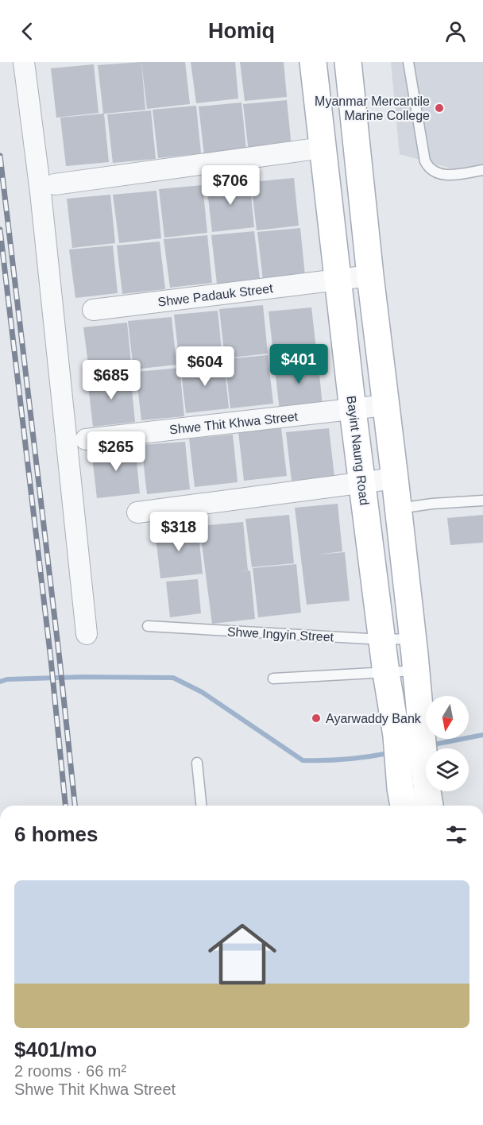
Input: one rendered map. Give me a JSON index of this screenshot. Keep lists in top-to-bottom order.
{
  "streets": {
    "main road": ["Bayint Naung Road"],
    "street": ["Shwe Padauk Street", "Shwe Thit Khwa Street"],
    "lane": ["Shwe Ingyin Street"]
  },
  "crossings": [
    ["Shwe Padauk Street", "Bayint Naung Road"],
    ["Shwe Thit Khwa Street", "Bayint Naung Road"],
    ["Bayint Naung Road", "Shwe Ingyin Street"]
  ],
  "places": ["Myanmar Mercantile Marine College", "Ayarwaddy Bank"],
  "north": "bottom",
  "page": {
    "header": "Homiq",
    "price": [
      "$706",
      "$401",
      "$604",
      "$685",
      "$265",
      "$318"
    ],
    "heading": "6 homes",
    "list": [
      {
        "name": "$401/mo",
        "note": "2 rooms · 66 m² · Shwe Thit Khwa Street"
      }
    ]
  }
}
